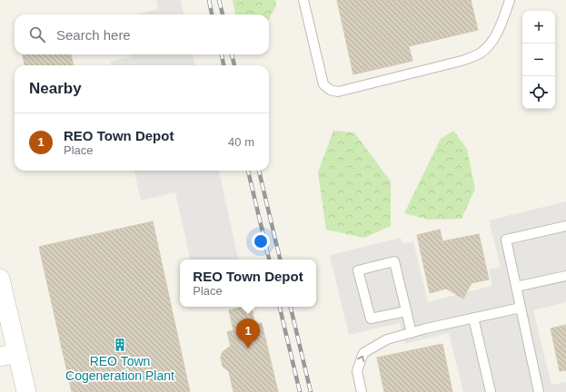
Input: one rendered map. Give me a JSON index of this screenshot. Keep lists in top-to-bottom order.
{
  "places": {
    "building": ["REO Town Cogeneration Plant"]
  },
  "page": {
    "map_buttons": ["+", "−"],
    "search": "Search here",
    "heading": "Nearby",
    "list": [
      {
        "mark": "1",
        "name": "REO Town Depot",
        "note": "Place",
        "value": "40 m"
      }
    ],
    "popup": ["REO Town Depot", "Place"],
    "pins": "1"
  }
}
